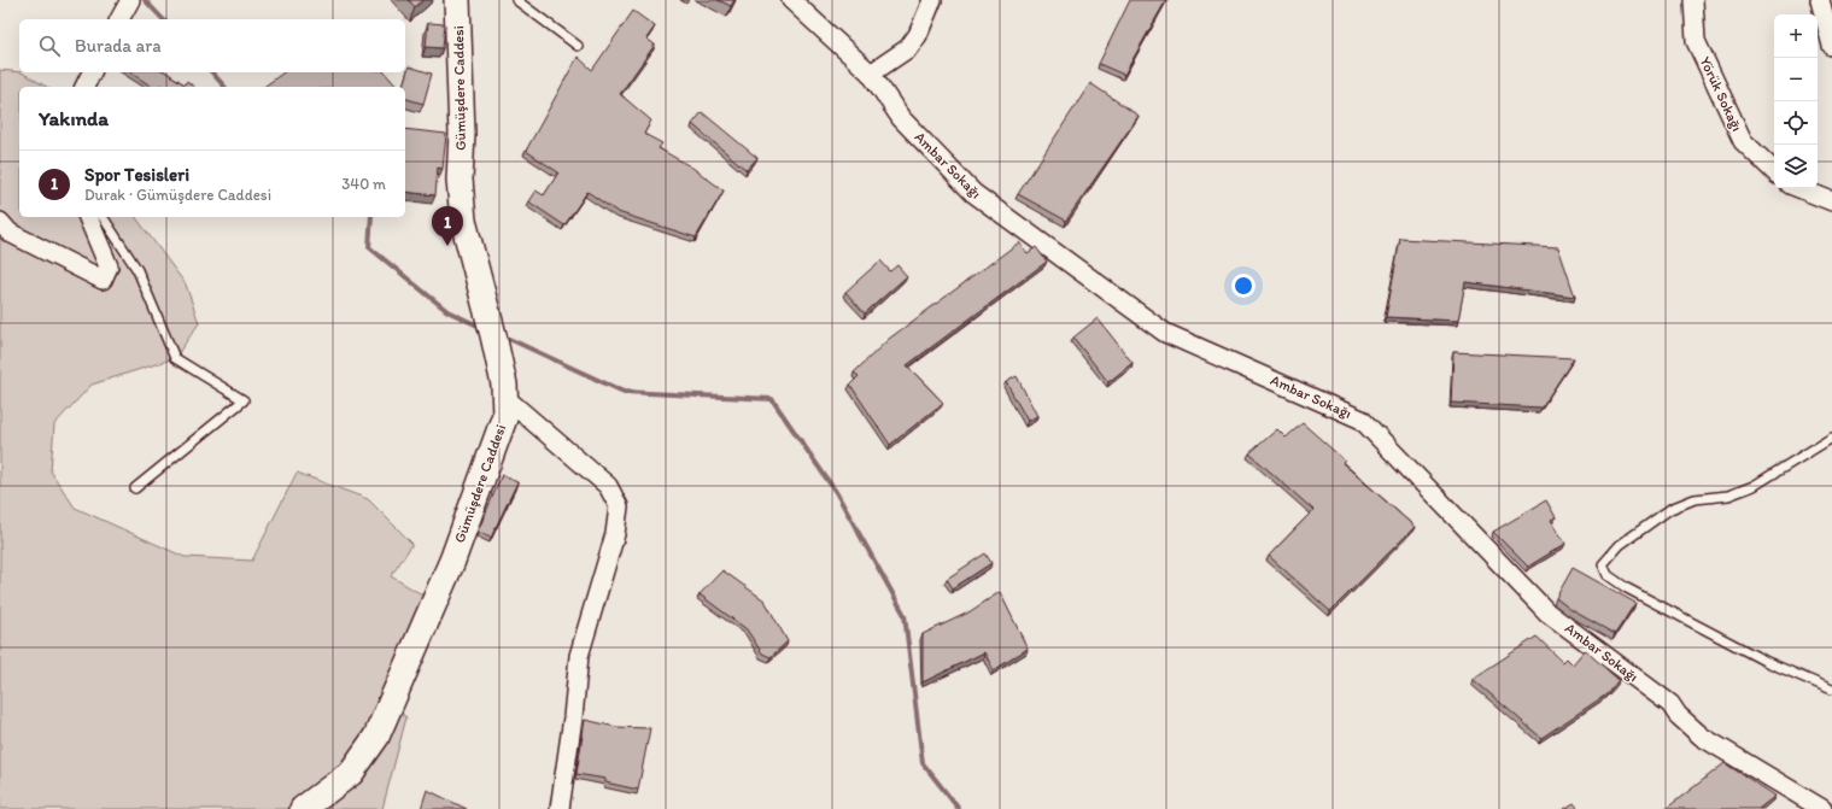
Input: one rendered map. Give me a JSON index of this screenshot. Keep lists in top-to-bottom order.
{
  "streets": {
    "street": ["Gümüşdere Caddesi", "Yörük Sokağı", "Ambar Sokağı"]
  },
  "page": {
    "map_buttons": ["+", "−"],
    "search": "Burada ara",
    "heading": "Yakında",
    "list": [
      {
        "mark": "1",
        "name": "Spor Tesisleri",
        "note": "Durak · Gümüşdere Caddesi",
        "value": "340 m"
      }
    ],
    "pins": "1"
  }
}
